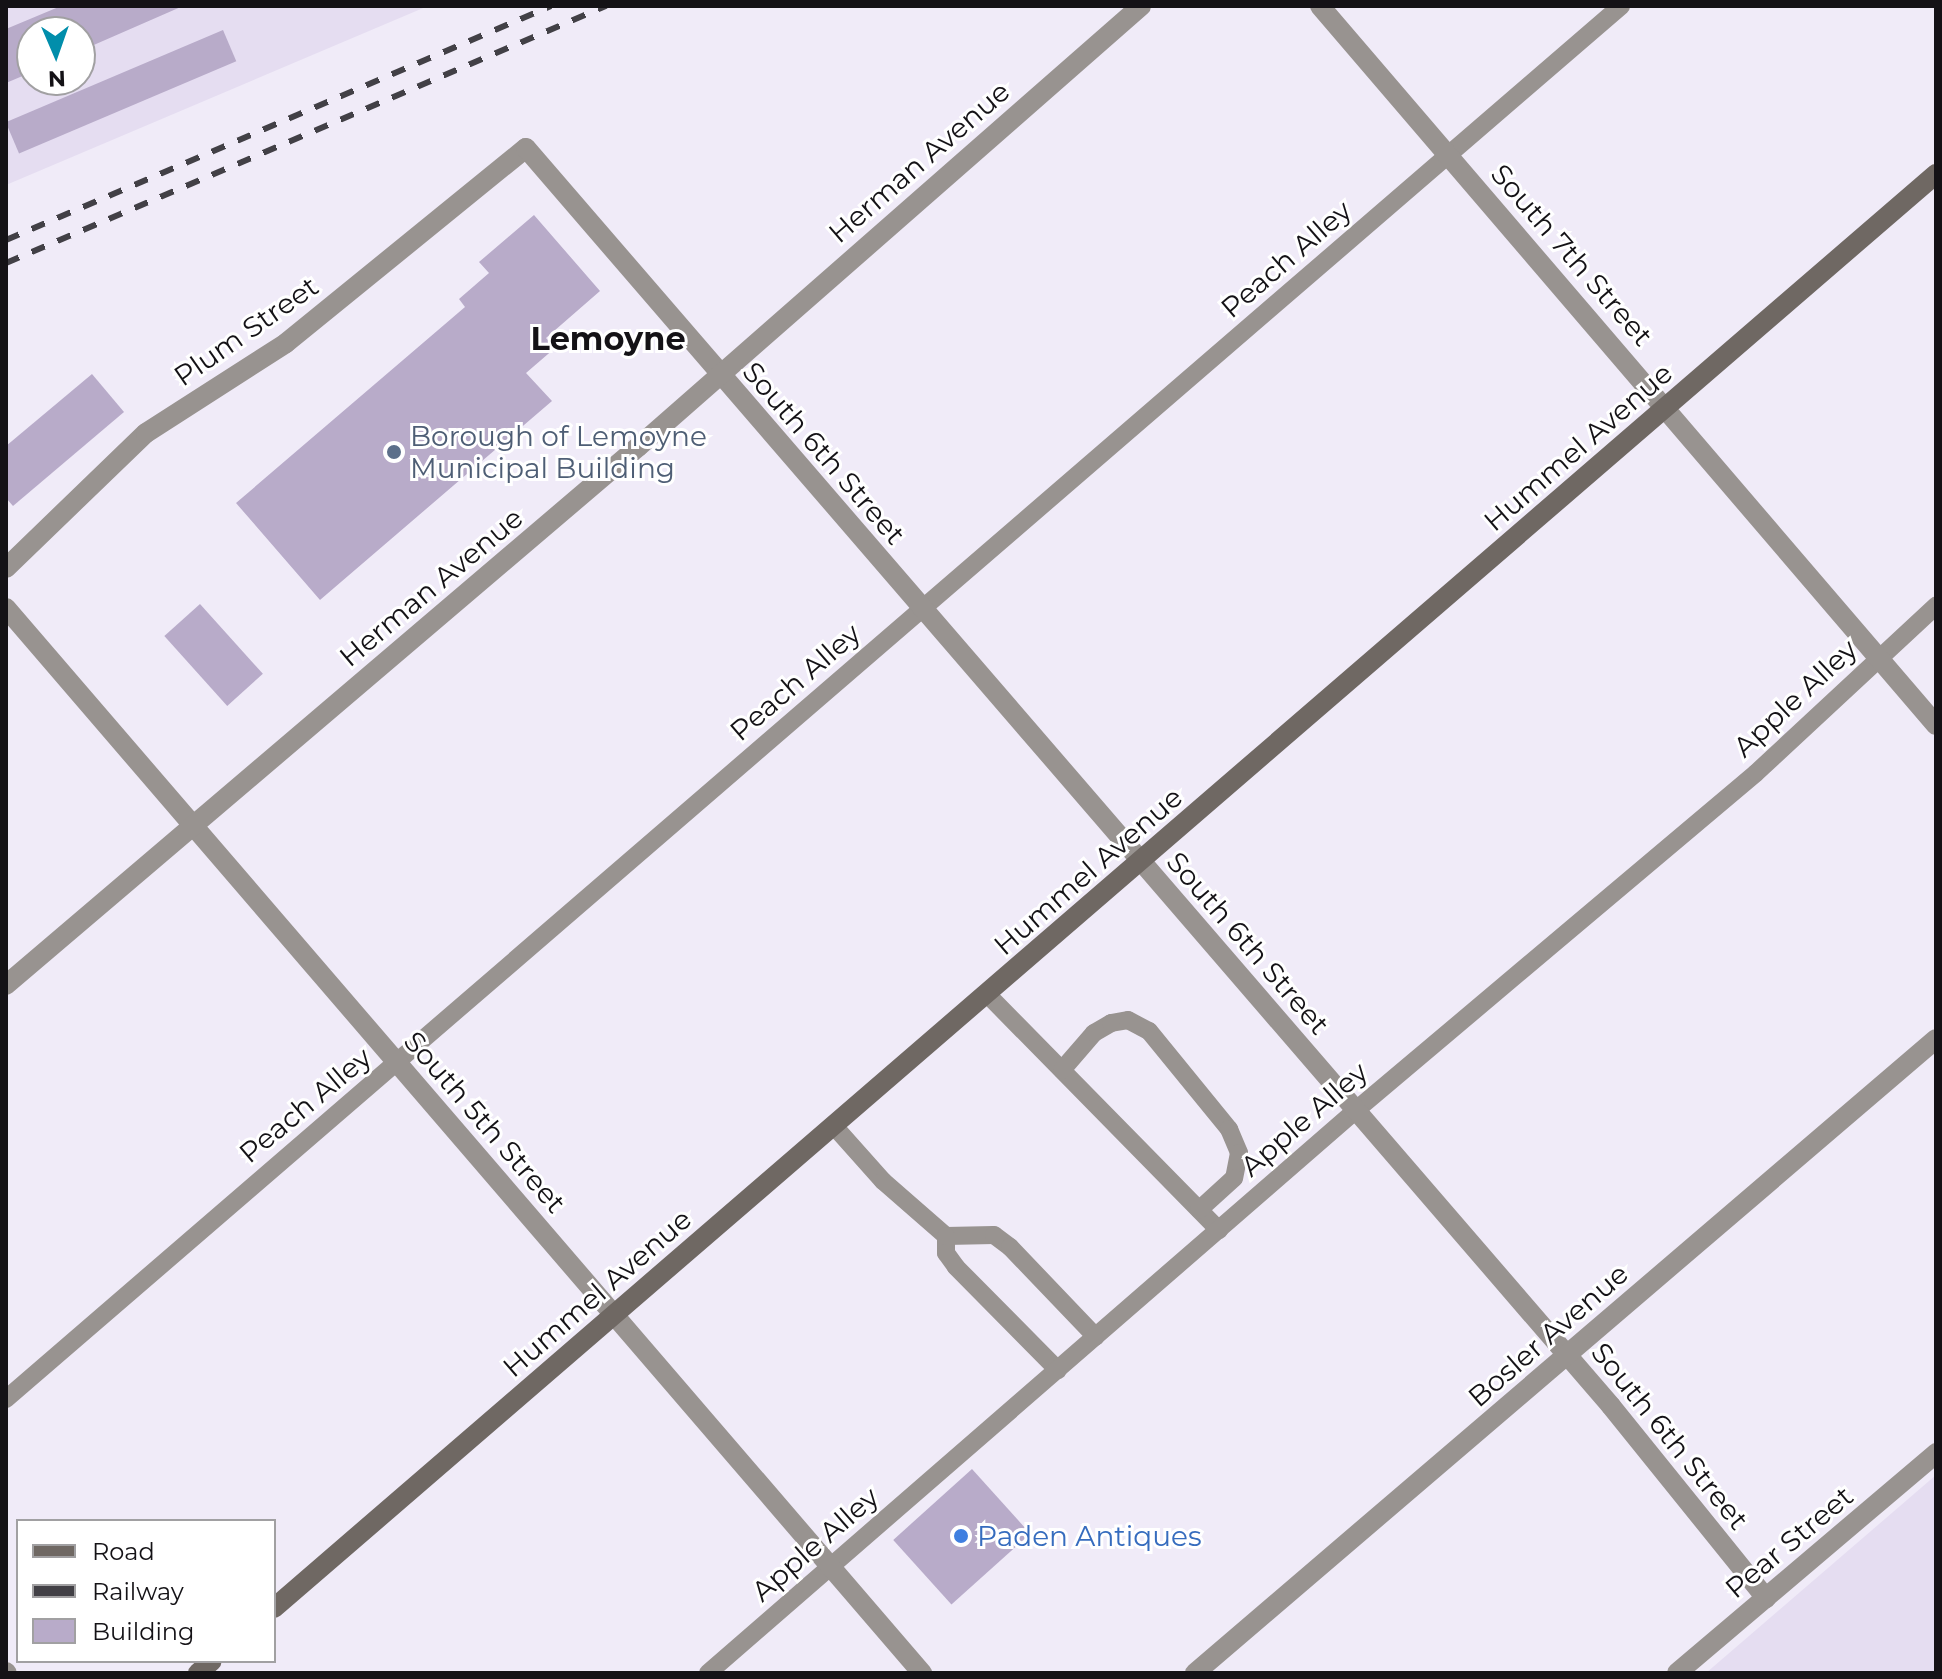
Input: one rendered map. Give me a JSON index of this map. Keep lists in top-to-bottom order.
{
  "streets": {
    "main road": ["Hummel Avenue"],
    "street": [
      "Herman Avenue",
      "South 7th Street",
      "Plum Street",
      "South 6th Street",
      "South 5th Street",
      "Bosler Avenue",
      "Pear Street"
    ],
    "lane": ["Peach Alley", "Apple Alley"]
  },
  "crossings": [
    ["Herman Avenue", "South 6th Street"],
    ["Herman Avenue", "South 5th Street"],
    ["South 7th Street", "Peach Alley"],
    ["South 7th Street", "Hummel Avenue"],
    ["South 7th Street", "Apple Alley"],
    ["Peach Alley", "South 6th Street"],
    ["Peach Alley", "South 5th Street"],
    ["Plum Street", "South 6th Street"],
    ["Hummel Avenue", "South 6th Street"],
    ["Hummel Avenue", "South 5th Street"],
    ["South 6th Street", "Apple Alley"],
    ["South 6th Street", "Bosler Avenue"],
    ["South 6th Street", "Pear Street"],
    ["Apple Alley", "South 5th Street"]
  ],
  "districts": ["Lemoyne"],
  "places": ["Borough of Lemoyne Municipal Building", "Paden Antiques"],
  "legend": ["Road", "Railway", "Building"],
  "north": "bottom"
}
